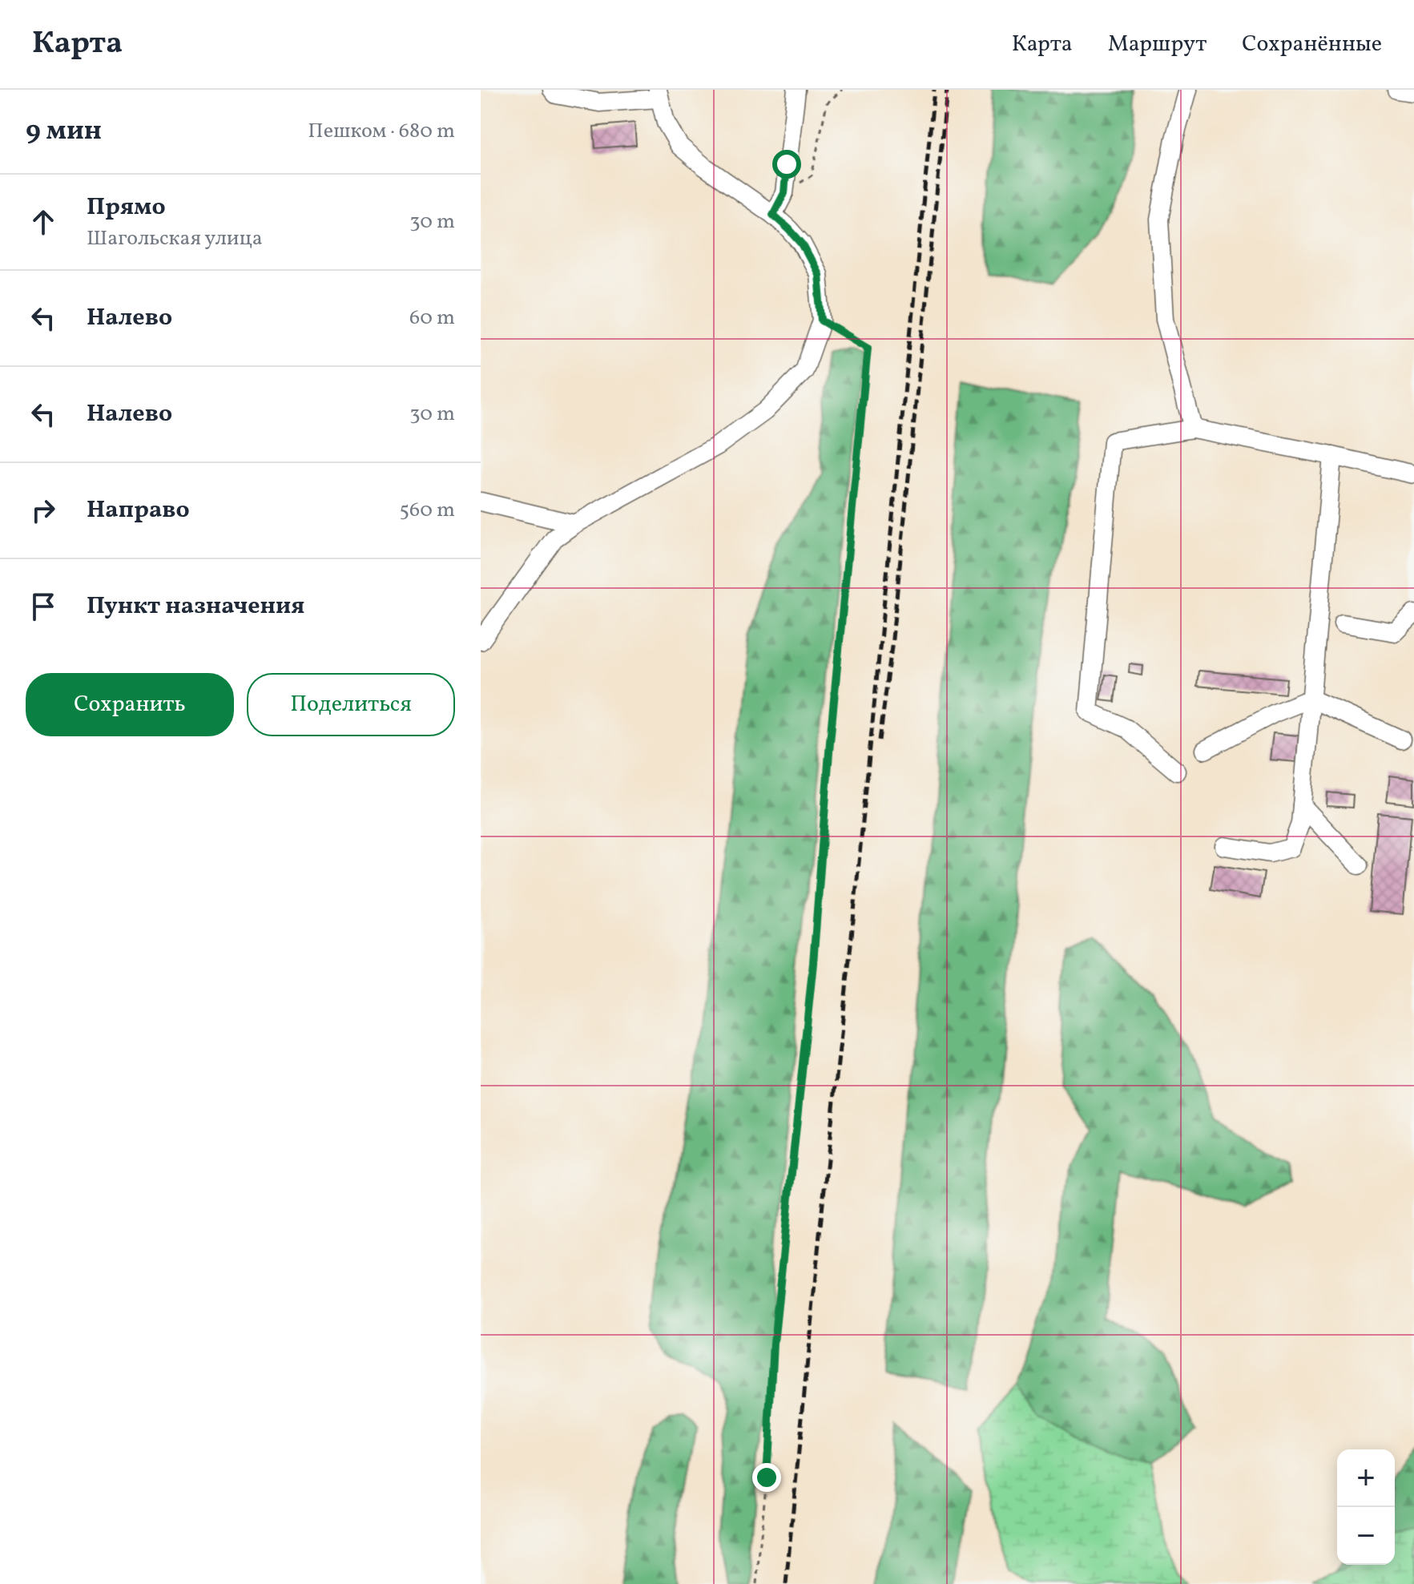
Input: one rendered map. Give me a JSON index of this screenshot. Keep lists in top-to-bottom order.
{
  "page": {
    "header": "Карта",
    "nav": ["Карта", "Маршрут", "Сохранённые"],
    "heading": ["9 мин", "Пешком · 680 m"],
    "list": [
      ["Прямо", "Шагольская улица", "30 m"],
      ["Налево", "60 m"],
      ["Налево", "30 m"],
      ["Направо", "560 m"],
      "Пункт назначения"
    ],
    "buttons": ["Сохранить", "Поделиться"],
    "map_buttons": ["+", "−"]
  }
}
